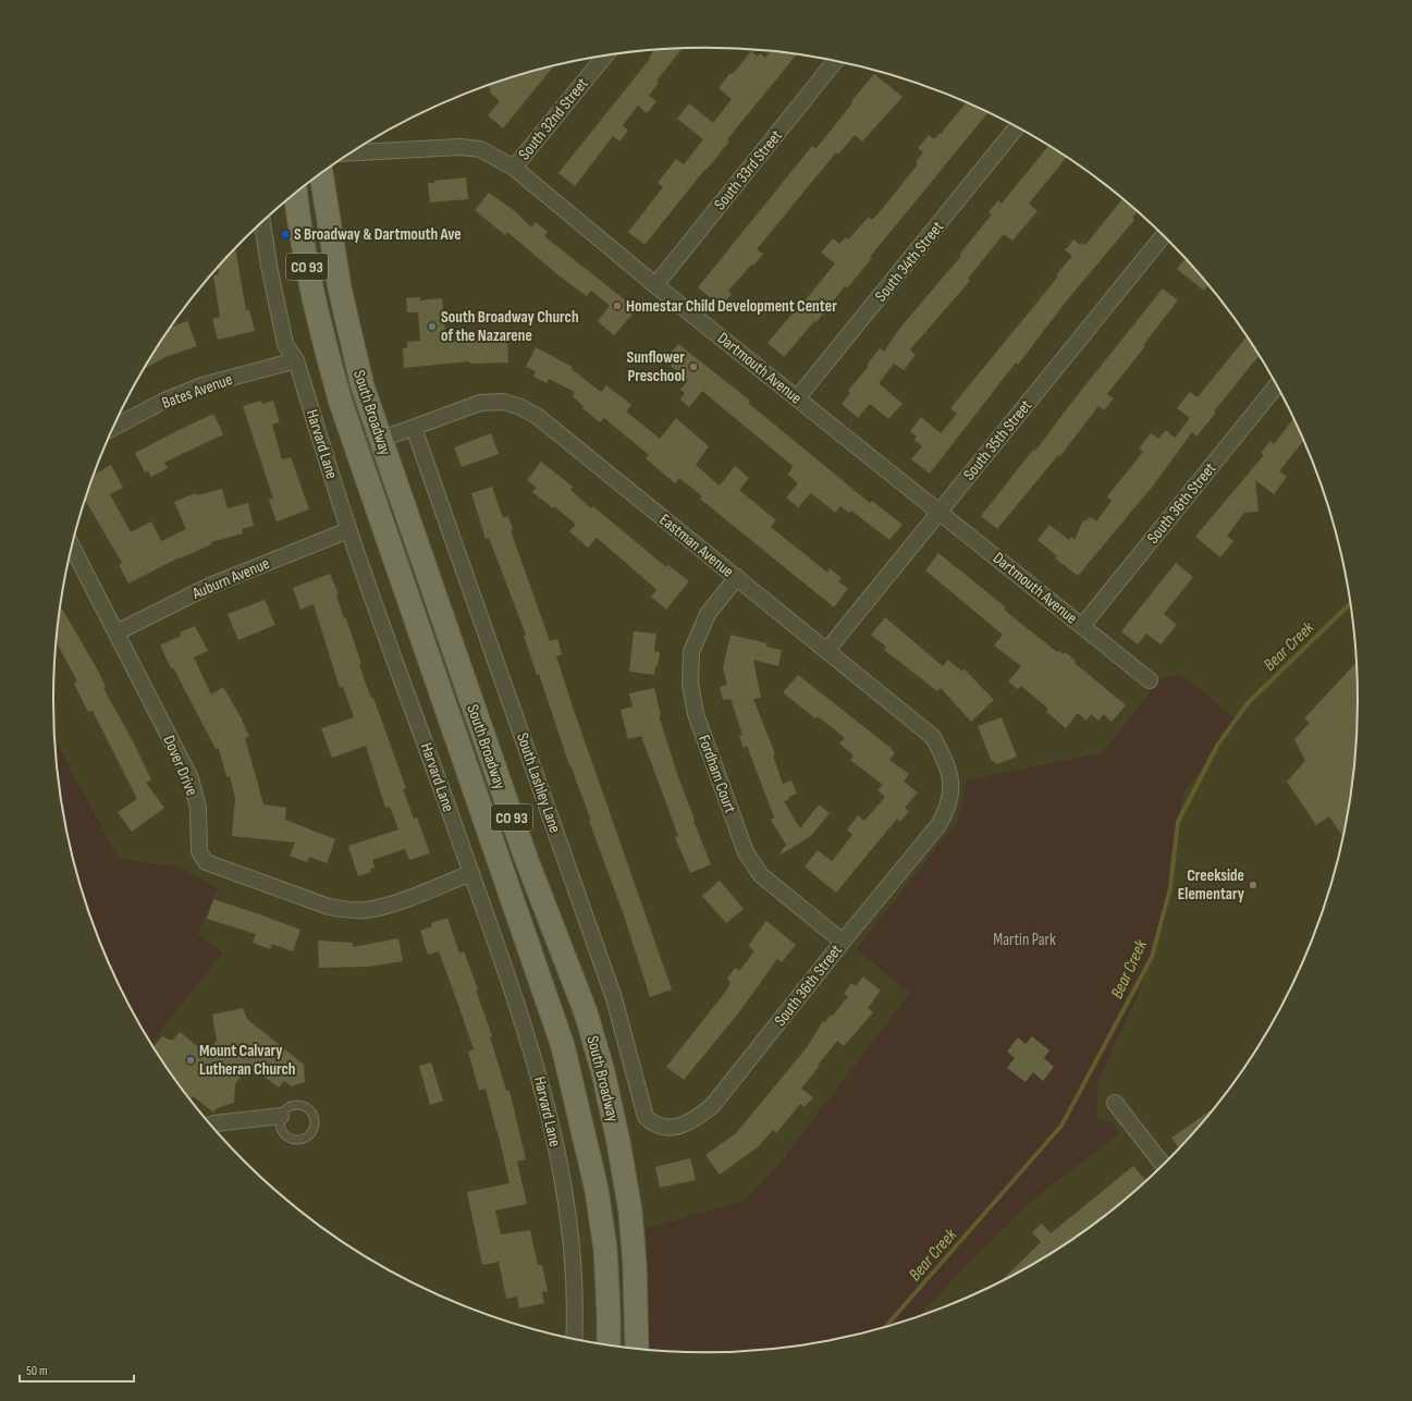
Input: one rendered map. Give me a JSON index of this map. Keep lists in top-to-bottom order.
{
  "streets": {
    "main road": ["CO 93", "South Broadway"],
    "street": [
      "South 32nd Street",
      "South 33rd Street",
      "South 34th Street",
      "Dartmouth Avenue",
      "Bates Avenue",
      "South 35th Street",
      "Harvard Lane",
      "South 36th Street",
      "Eastman Avenue",
      "Auburn Avenue",
      "Dover Drive",
      "Fordham Court",
      "South Lashley Lane"
    ]
  },
  "crossings": [
    ["South 32nd Street", "Dartmouth Avenue"],
    ["South 33rd Street", "Dartmouth Avenue"],
    ["South 34th Street", "Dartmouth Avenue"],
    ["Dartmouth Avenue", "South 35th Street"],
    ["Dartmouth Avenue", "South 36th Street"],
    ["Bates Avenue", "Harvard Lane"],
    ["South Broadway", "Eastman Avenue"],
    ["South 35th Street", "Eastman Avenue"],
    ["Harvard Lane", "Auburn Avenue"],
    ["Harvard Lane", "Dover Drive"],
    ["South 36th Street", "Eastman Avenue"],
    ["South 36th Street", "Fordham Court"],
    ["South 36th Street", "South Lashley Lane"],
    ["Eastman Avenue", "Fordham Court"],
    ["Eastman Avenue", "South Lashley Lane"],
    ["Auburn Avenue", "Dover Drive"]
  ],
  "water": ["Bear Creek"],
  "parks": ["Martin Park"],
  "places": {
    "transit": ["S Broadway & Dartmouth Ave"],
    "other": [
      "Homestar Child Development Center",
      "South Broadway Church of the Nazarene",
      "Sunflower Preschool",
      "Creekside Elementary",
      "Mount Calvary Lutheran Church"
    ]
  },
  "scale_bar": "50 m"
}
